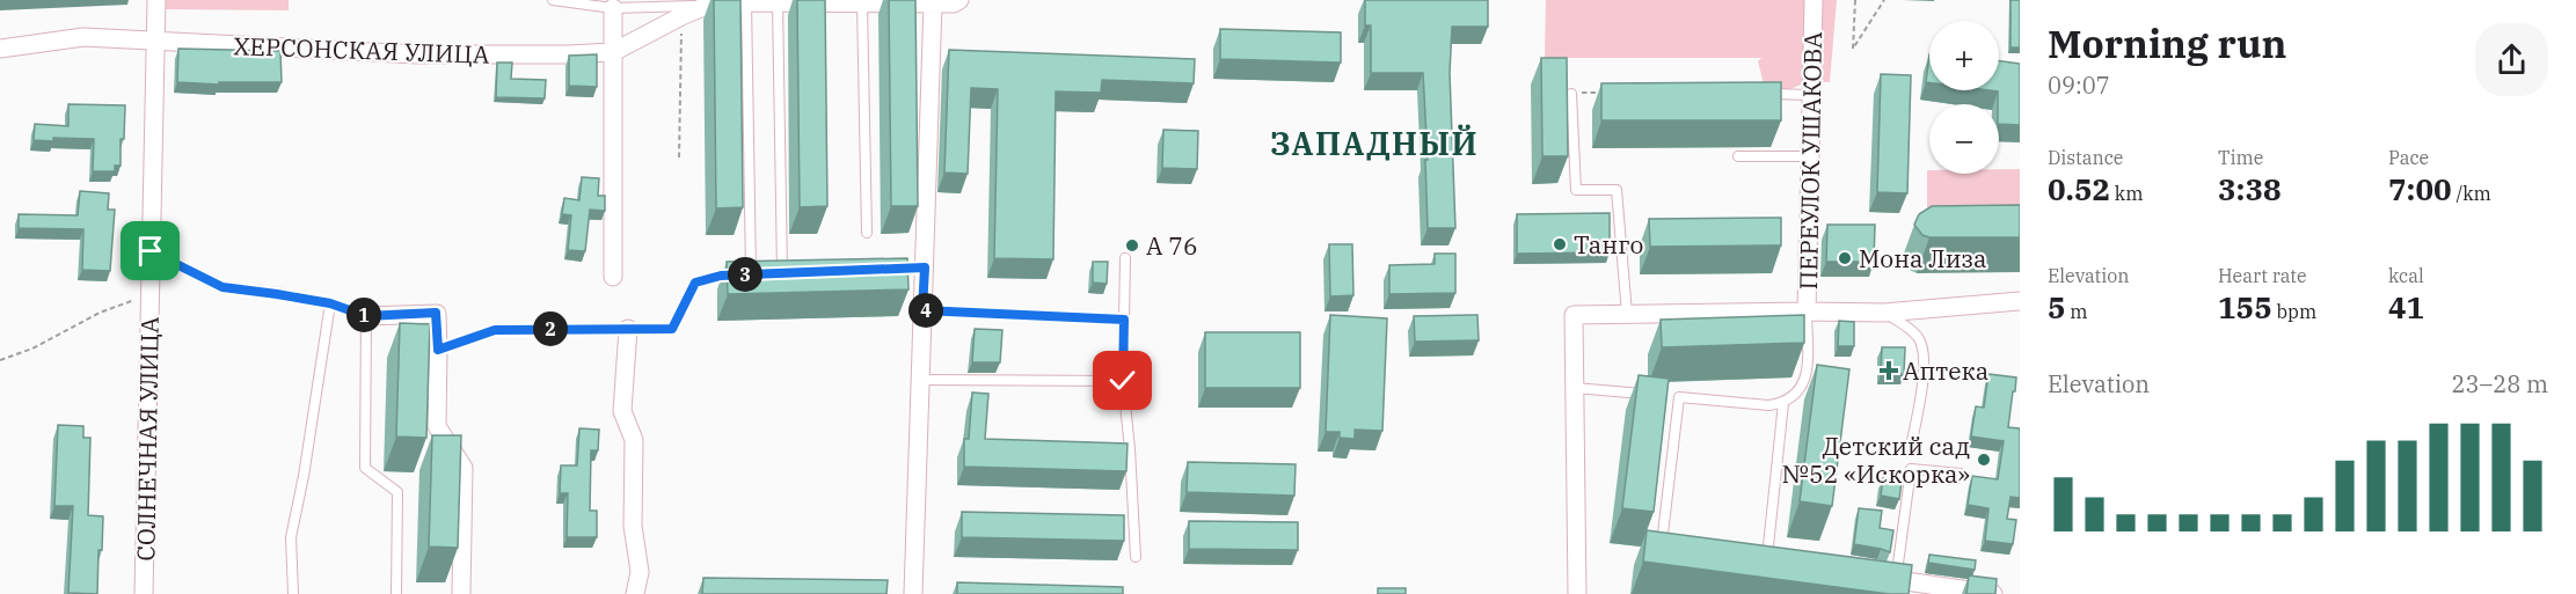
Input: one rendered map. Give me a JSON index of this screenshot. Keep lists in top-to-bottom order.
{
  "streets": {
    "street": ["ХЕРСОНСКАЯ УЛИЦА", "ПЕРЕУЛОК УШАКОВА", "СОЛНЕЧНАЯ УЛИЦА"]
  },
  "crossings": [
    ["ХЕРСОНСКАЯ УЛИЦА", "СОЛНЕЧНАЯ УЛИЦА"]
  ],
  "districts": ["ЗАПАДНЫЙ"],
  "places": {
    "other": [
      "Танго",
      "А 76",
      "Мона Лиза",
      "Детский сад №52 «Искорка»"
    ],
    "health": ["Аптека"]
  },
  "page": {
    "heading": ["Morning run", "09:07"],
    "map_buttons": ["+", "−"],
    "stats": [
      ["Distance", "0.52 km"],
      ["Time", "3:38"],
      ["Pace", "7:00 /km"],
      ["Elevation", "5 m"],
      ["Heart rate", "155 bpm"],
      ["kcal", "41"]
    ],
    "pins": [
      "3",
      "4",
      "1",
      "2"
    ],
    "chart": ["Elevation", "23–28 m"]
  }
}
